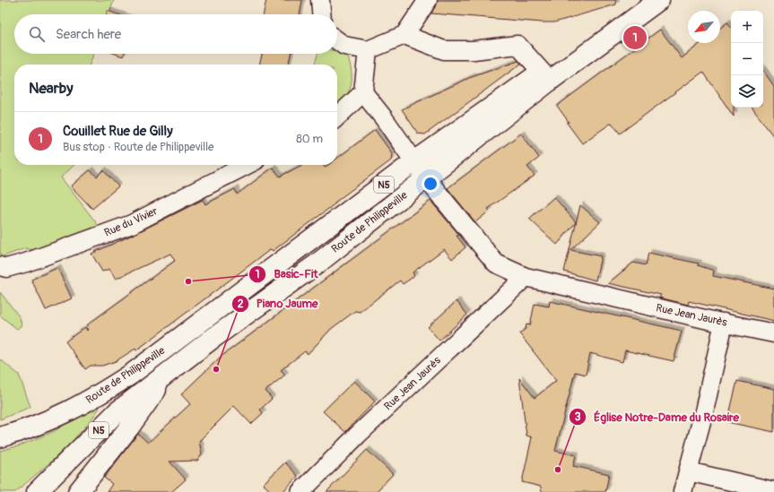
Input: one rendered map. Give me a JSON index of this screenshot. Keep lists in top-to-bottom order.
{
  "streets": {
    "main road": ["N5", "Route de Philippeville"],
    "street": ["Rue du Vivier", "Rue Jean Jaurès"]
  },
  "crossings": [
    ["N5", "Route de Philippeville"],
    ["Route de Philippeville", "Rue Jean Jaurès"]
  ],
  "places": ["Basic-Fit", "Piano Jaume", "Église Notre-Dame du Rosaire"],
  "north": "bottom left",
  "page": {
    "map_buttons": ["+", "−"],
    "search": "Search here",
    "pins": "1",
    "heading": "Nearby",
    "list": [
      {
        "mark": "1",
        "name": "Couillet Rue de Gilly",
        "note": "Bus stop · Route de Philippeville",
        "value": "80 m"
      }
    ]
  }
}
